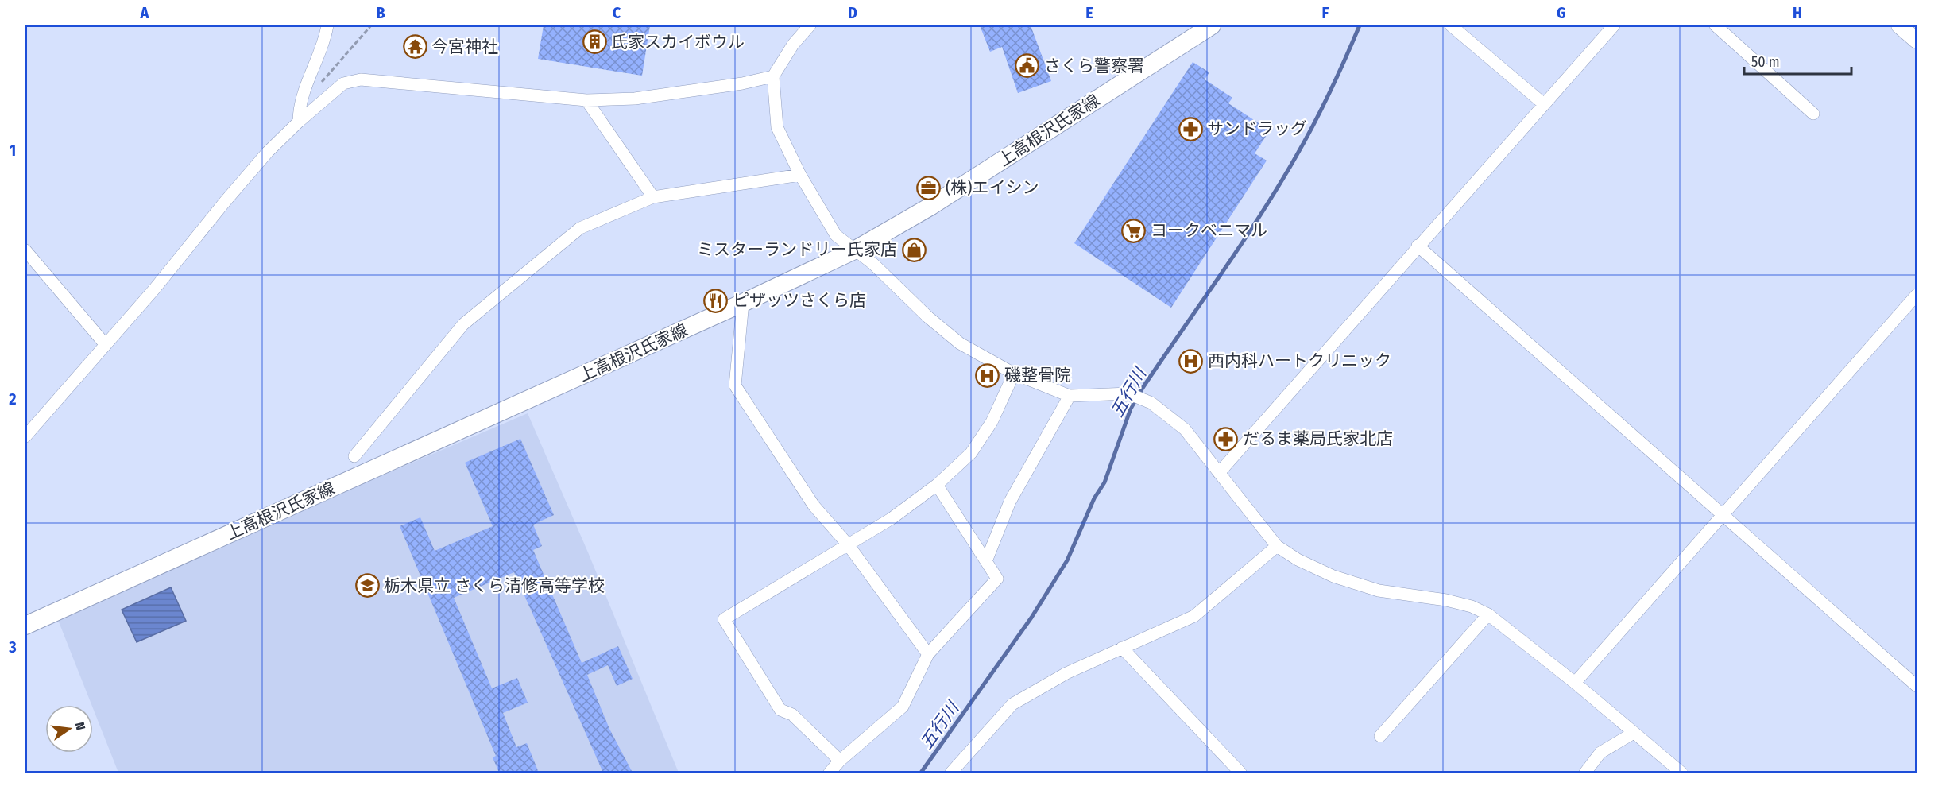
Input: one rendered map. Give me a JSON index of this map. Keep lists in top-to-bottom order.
{
  "streets": {
    "main road": ["上高根沢氏家線"]
  },
  "water": ["五行川"],
  "places": {
    "building": ["氏家スカイボウル"],
    "temple": ["今宮神社"],
    "public building": ["さくら警察署"],
    "pharmacy": ["サンドラッグ", "だるま薬局氏家北店"],
    "office": ["(株)エイシン"],
    "supermarket": ["ヨークベニマル"],
    "shop": ["ミスターランドリー氏家店"],
    "restaurant": ["ピザッツさくら店"],
    "hospital": ["西内科ハートクリニック", "磯整骨院"],
    "school or university": ["栃木県立 さくら清修高等学校"]
  },
  "scale_bar": "50 m",
  "north": "right",
  "grid": {
    "columns": [
      "A",
      "B",
      "C",
      "D",
      "E",
      "F",
      "G",
      "H"
    ],
    "rows": ["1", "2", "3"]
  }
}
